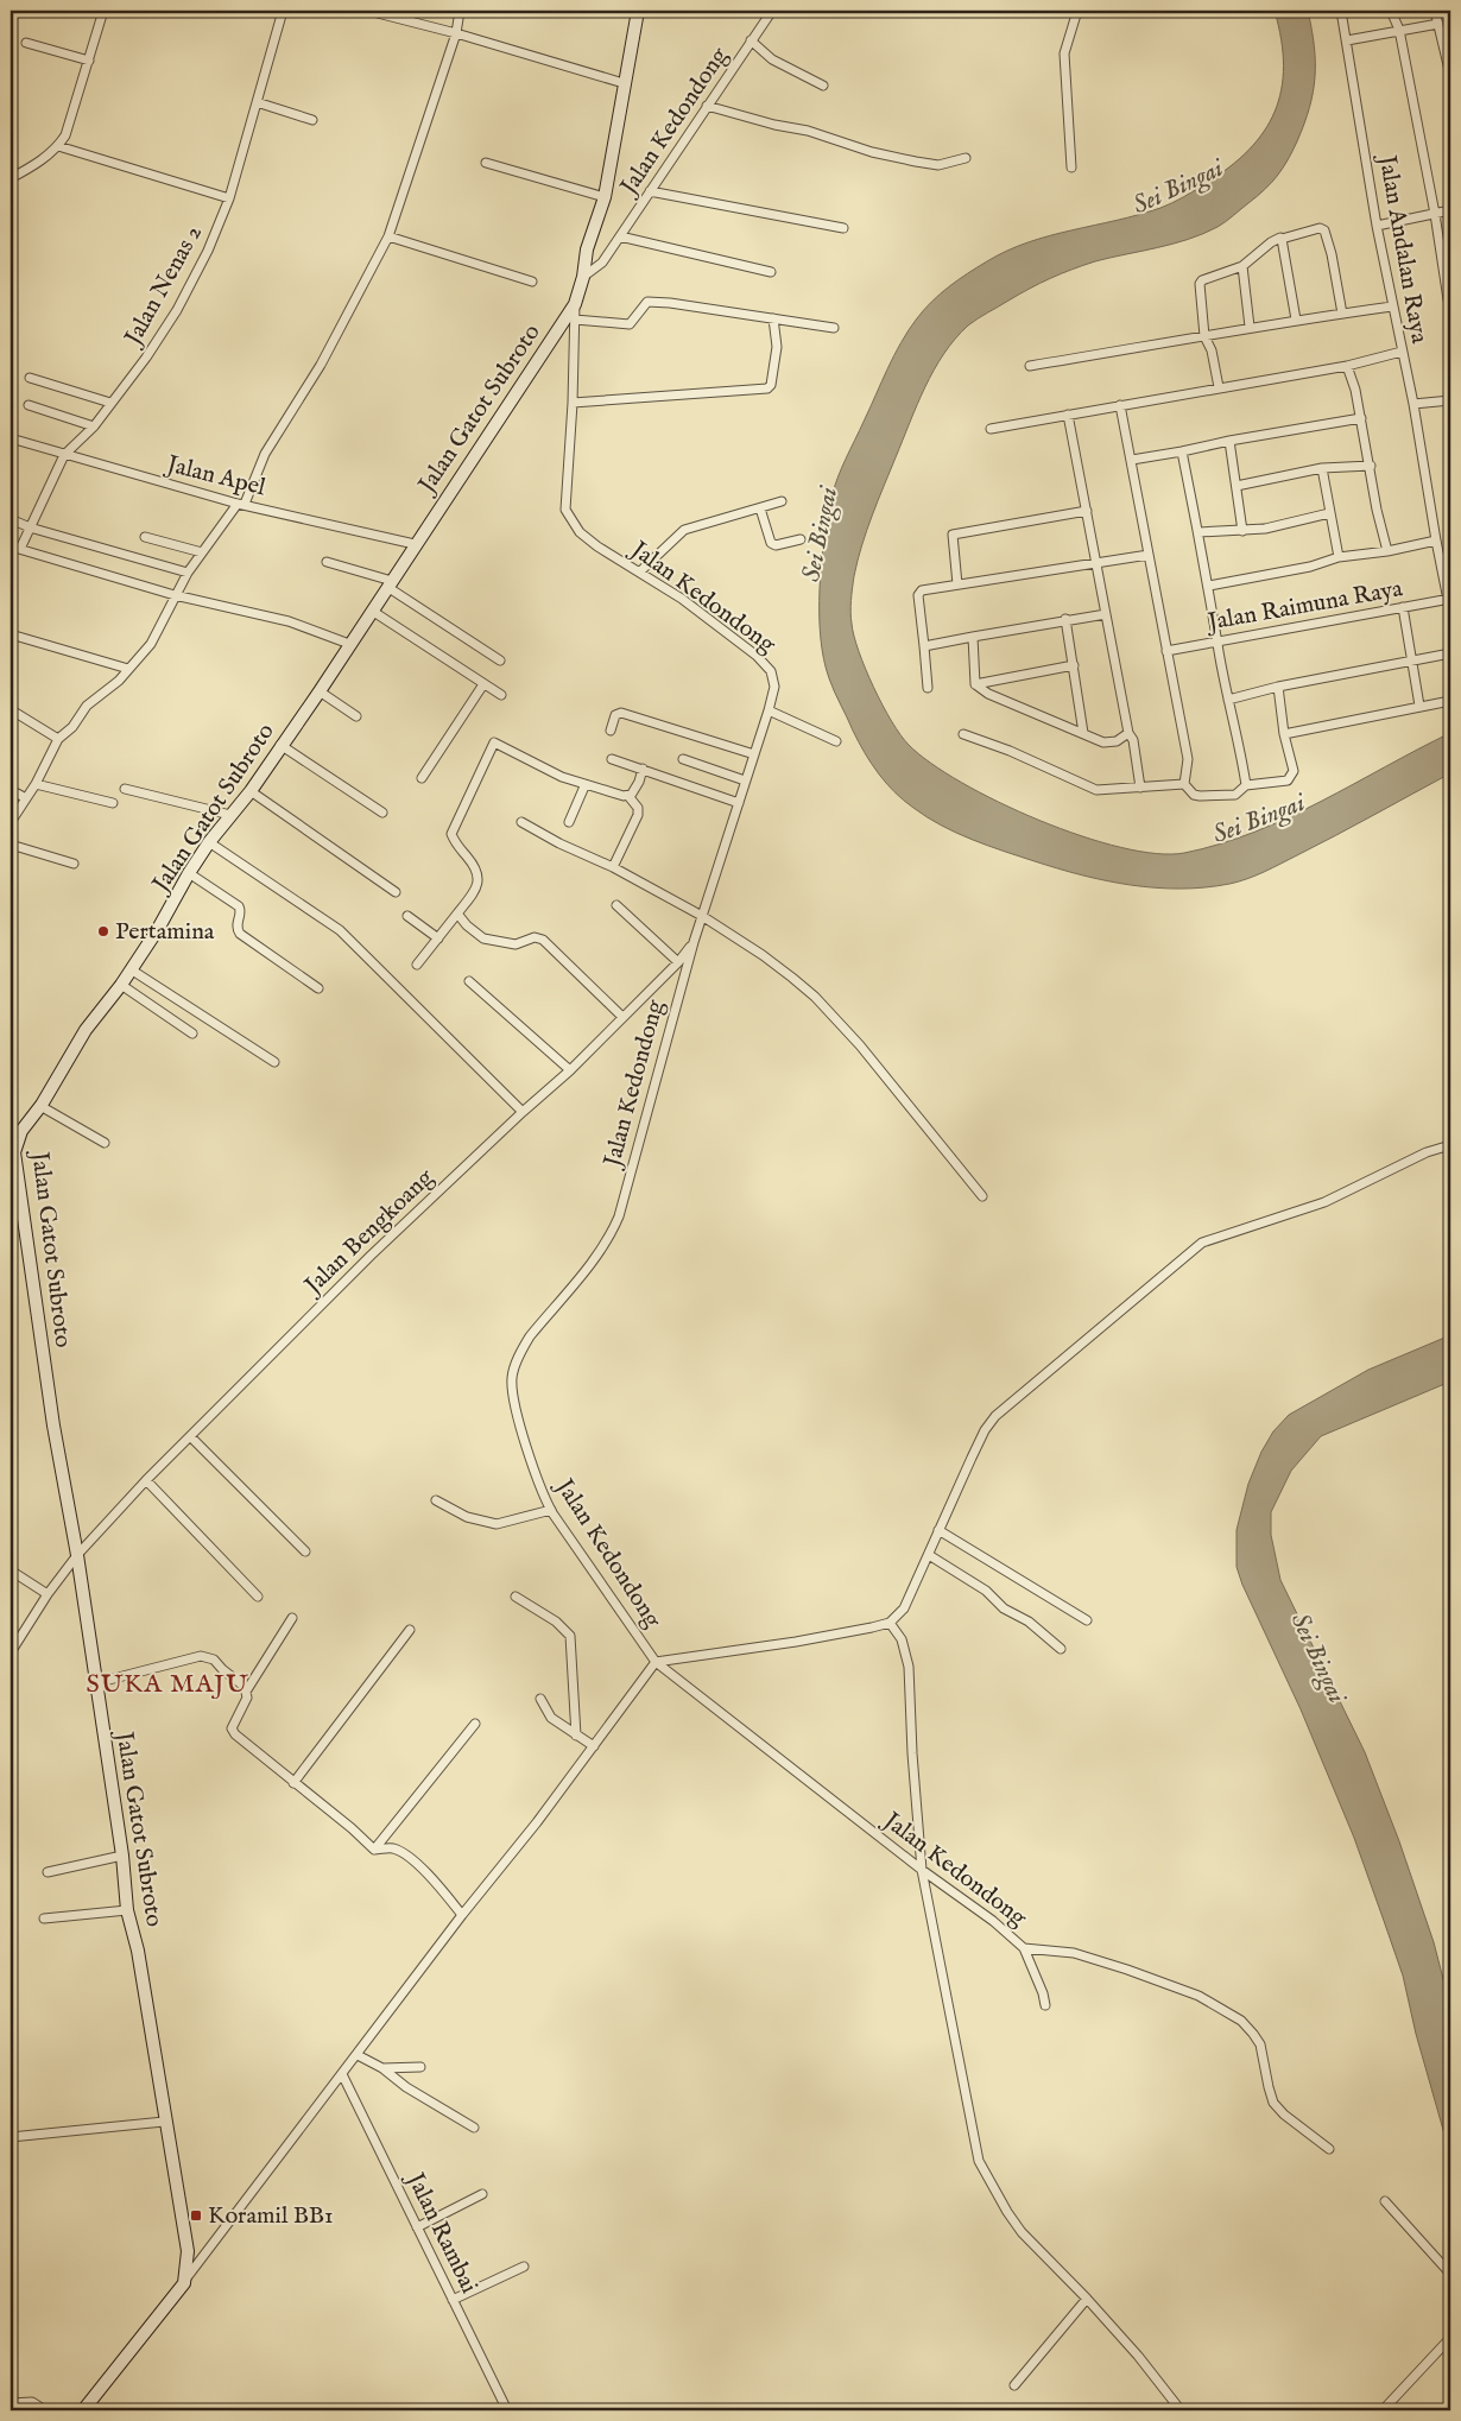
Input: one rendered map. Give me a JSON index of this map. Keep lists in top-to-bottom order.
{
  "streets": {
    "main road": ["Jalan Gatot Subroto"],
    "street": [
      "Jalan Kedondong",
      "Jalan Andalan Raya",
      "Jalan Nenas 2",
      "Jalan Apel",
      "Jalan Raimuna Raya",
      "Jalan Bengkoang",
      "Jalan Rambai"
    ]
  },
  "crossings": [
    ["Jalan Kedondong", "Jalan Gatot Subroto"],
    ["Jalan Kedondong", "Jalan Bengkoang"],
    ["Jalan Andalan Raya", "Jalan Raimuna Raya"],
    ["Jalan Nenas 2", "Jalan Apel"],
    ["Jalan Gatot Subroto", "Jalan Apel"],
    ["Jalan Gatot Subroto", "Jalan Bengkoang"]
  ],
  "districts": ["SUKA MAJU"],
  "water": ["Sei Bingai"],
  "places": {
    "other": ["Pertamina"],
    "transit": ["Koramil BB1"]
  }
}
